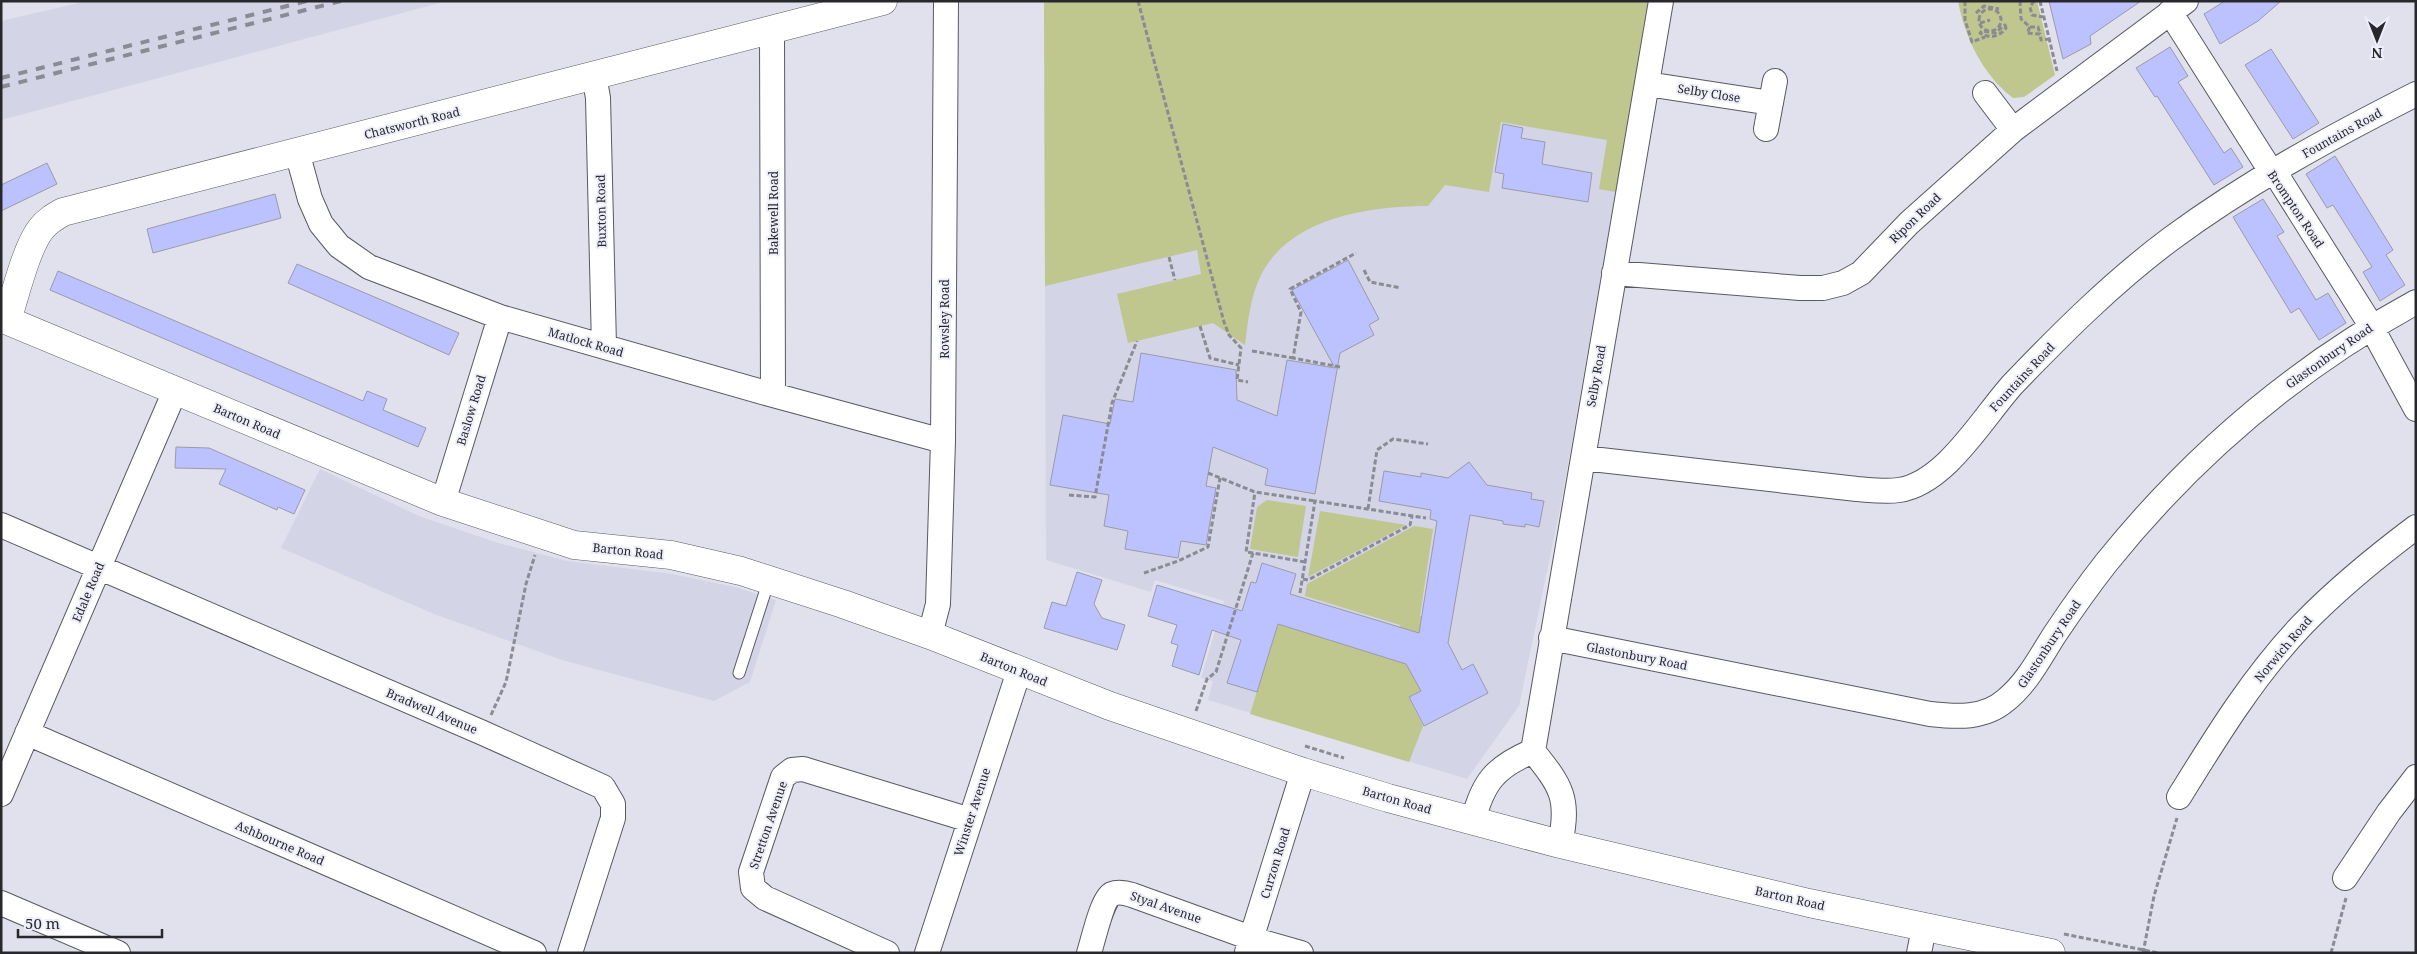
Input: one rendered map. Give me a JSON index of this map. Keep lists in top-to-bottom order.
{
  "streets": {
    "street": [
      "Selby Close",
      "Chatsworth Road",
      "Fountains Road",
      "Brompton Road",
      "Buxton Road",
      "Bakewell Road",
      "Ripon Road",
      "Rowsley Road",
      "Matlock Road",
      "Glastonbury Road",
      "Selby Road",
      "Baslow Road",
      "Barton Road",
      "Edale Road",
      "Norwich Road",
      "Bradwell Avenue",
      "Winster Avenue",
      "Stretton Avenue",
      "Ashbourne Road",
      "Curzon Road",
      "Styal Avenue"
    ]
  },
  "crossings": [
    ["Selby Close", "Selby Road"],
    ["Chatsworth Road", "Buxton Road"],
    ["Chatsworth Road", "Bakewell Road"],
    ["Chatsworth Road", "Matlock Road"],
    ["Chatsworth Road", "Barton Road"],
    ["Fountains Road", "Brompton Road"],
    ["Fountains Road", "Selby Road"],
    ["Brompton Road", "Ripon Road"],
    ["Brompton Road", "Glastonbury Road"],
    ["Buxton Road", "Matlock Road"],
    ["Bakewell Road", "Matlock Road"],
    ["Ripon Road", "Selby Road"],
    ["Rowsley Road", "Matlock Road"],
    ["Rowsley Road", "Barton Road"],
    ["Matlock Road", "Baslow Road"],
    ["Glastonbury Road", "Selby Road"],
    ["Baslow Road", "Barton Road"],
    ["Barton Road", "Edale Road"],
    ["Barton Road", "Winster Avenue"],
    ["Barton Road", "Curzon Road"],
    ["Edale Road", "Bradwell Avenue"],
    ["Edale Road", "Ashbourne Road"],
    ["Winster Avenue", "Stretton Avenue"],
    ["Curzon Road", "Styal Avenue"]
  ],
  "scale_bar": "50 m",
  "north": "bottom"
}
